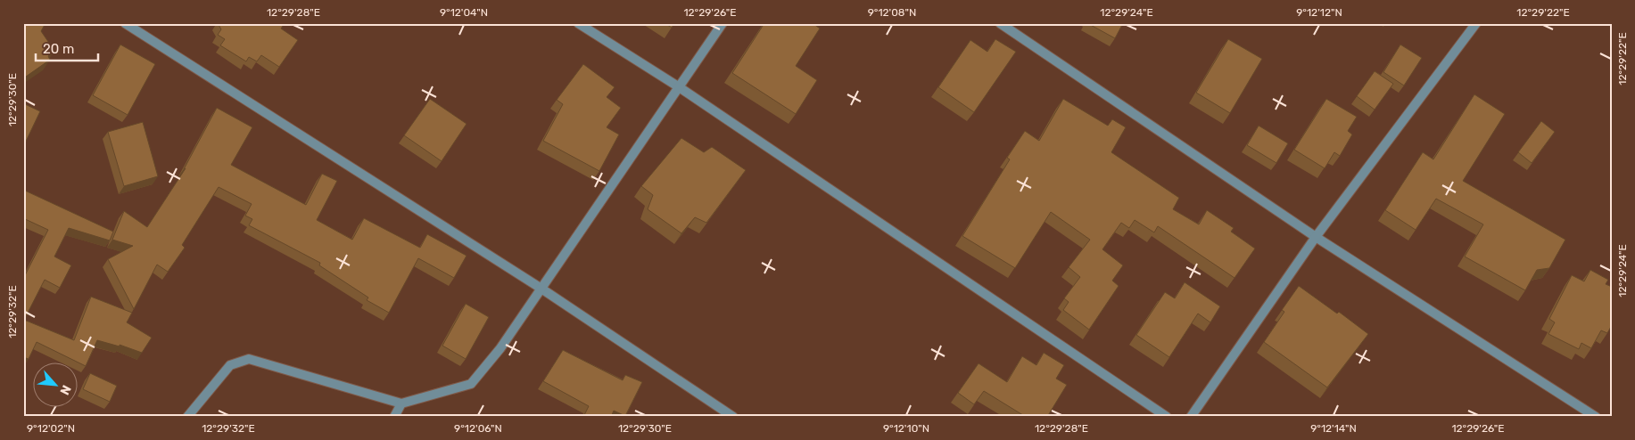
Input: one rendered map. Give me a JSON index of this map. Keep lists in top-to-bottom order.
{
  "scale_bar": "20 m",
  "north": "bottom right",
  "coordinates": [
    "12°29'28\"E",
    "9°12'04\"N",
    "12°29'26\"E",
    "9°12'08\"N",
    "12°29'24\"E",
    "9°12'12\"N",
    "12°29'22\"E",
    "12°29'30\"E",
    "12°29'32\"E",
    "9°12'02\"N",
    "9°12'06\"N",
    "9°12'10\"N",
    "9°12'14\"N"
  ]
}
